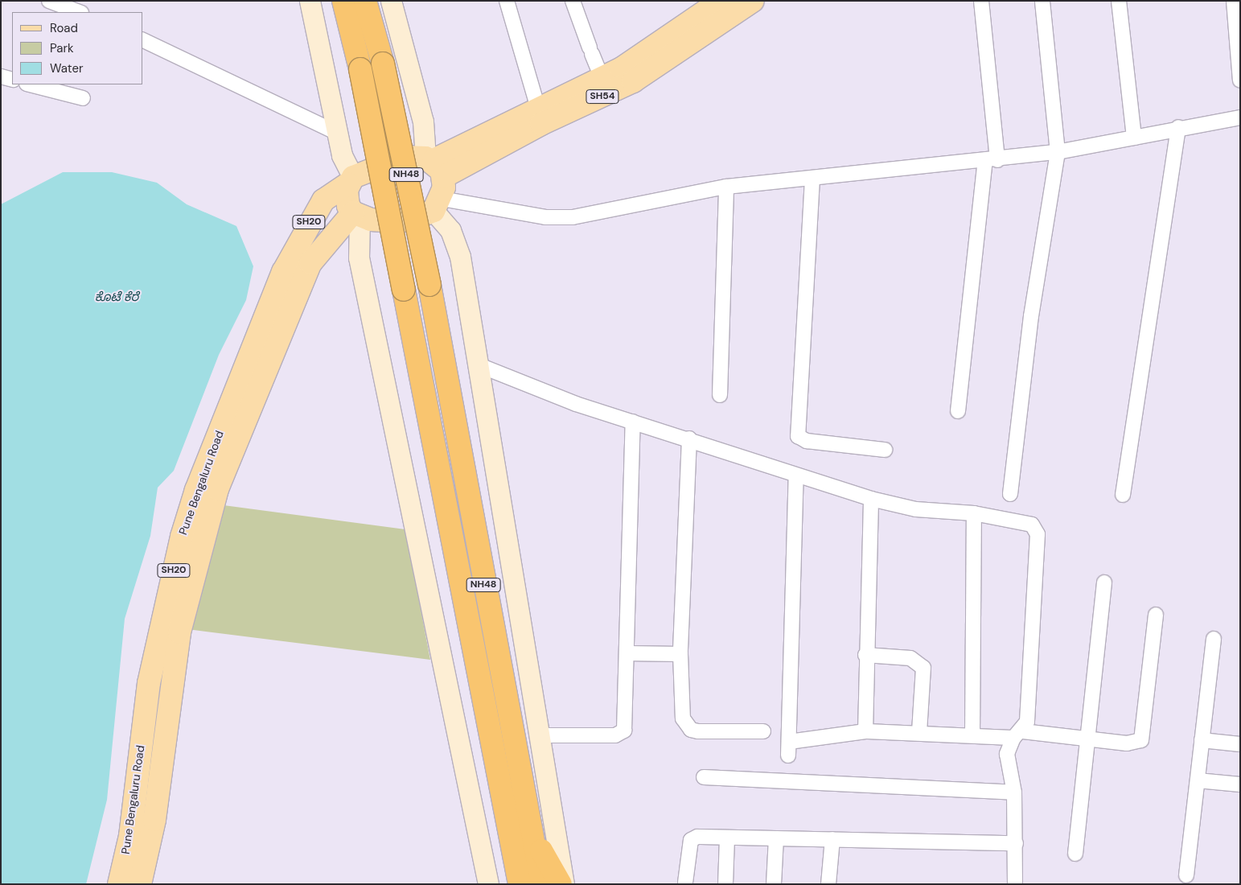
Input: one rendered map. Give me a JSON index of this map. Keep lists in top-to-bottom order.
{
  "streets": {
    "highway": ["NH48"],
    "main road": ["SH54", "SH20", "Pune Bengaluru Road"]
  },
  "crossings": [
    ["SH54", "Pune Bengaluru Road"]
  ],
  "water": ["ಕೊಟೆ ಕೆರೆ"],
  "legend": ["Road", "Park", "Water"]
}
